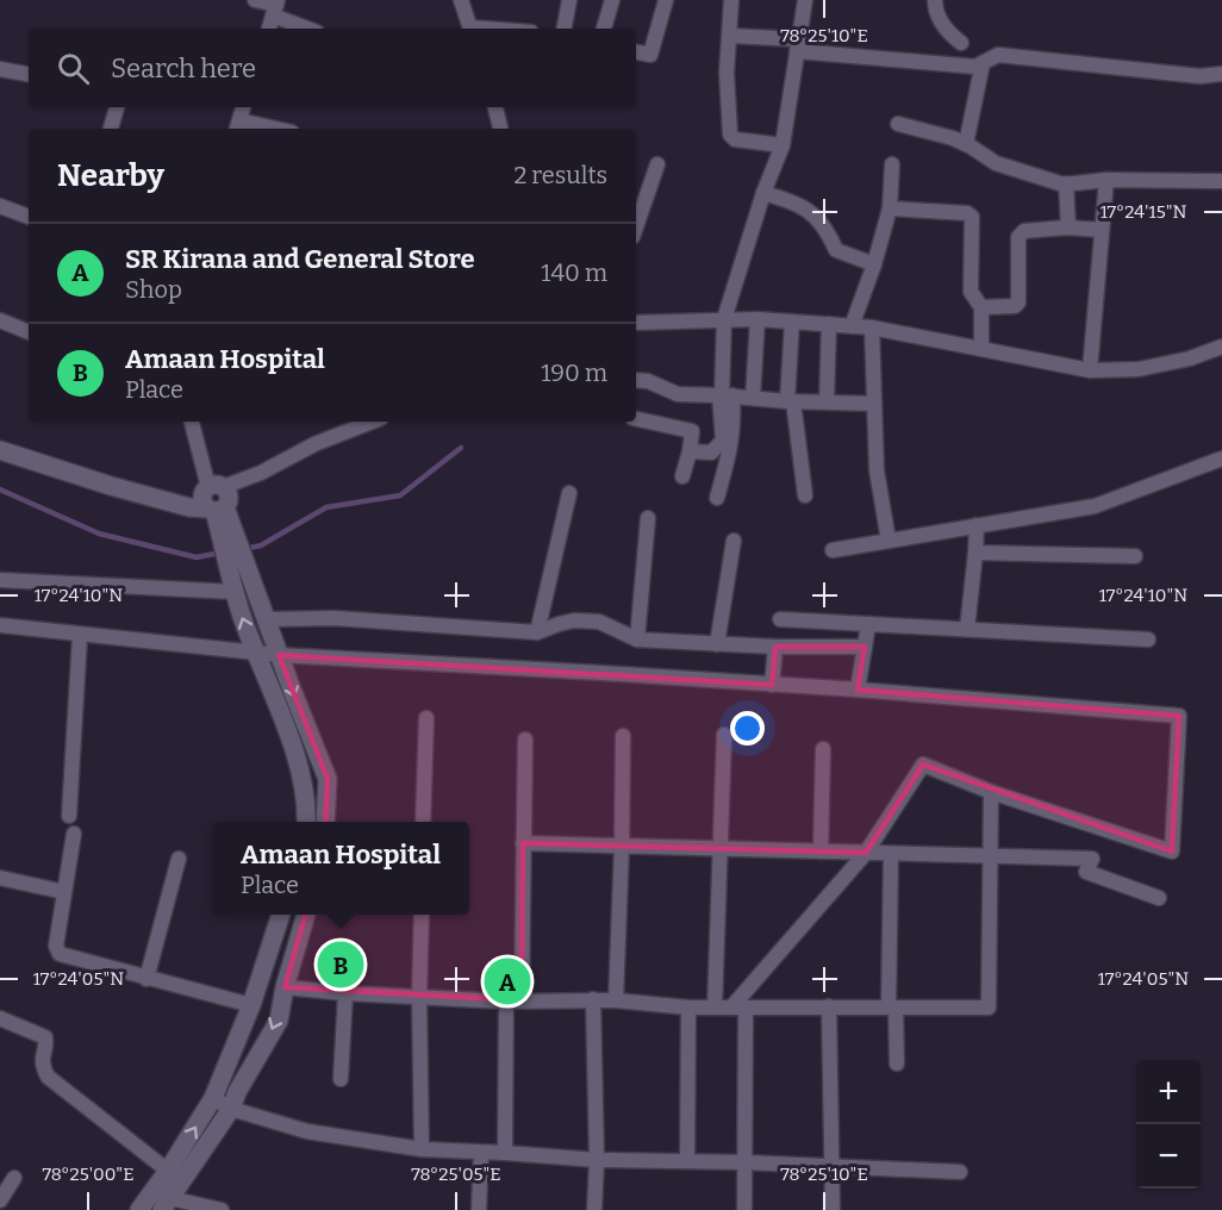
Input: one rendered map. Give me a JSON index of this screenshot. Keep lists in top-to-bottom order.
{
  "page": {
    "search": "Search here",
    "heading": ["Nearby", "2 results"],
    "list": [
      {
        "mark": "A",
        "name": "SR Kirana and General Store",
        "note": "Shop",
        "value": "140 m"
      },
      {
        "mark": "B",
        "name": "Amaan Hospital",
        "note": "Place",
        "value": "190 m"
      }
    ],
    "popup": ["Amaan Hospital", "Place"],
    "pins": ["B", "A"],
    "map_buttons": ["+", "−"]
  },
  "coordinates": [
    "78°25'10\"E",
    "17°24'15\"N",
    "17°24'10\"N",
    "17°24'05\"N",
    "78°25'00\"E",
    "78°25'05\"E"
  ]
}
